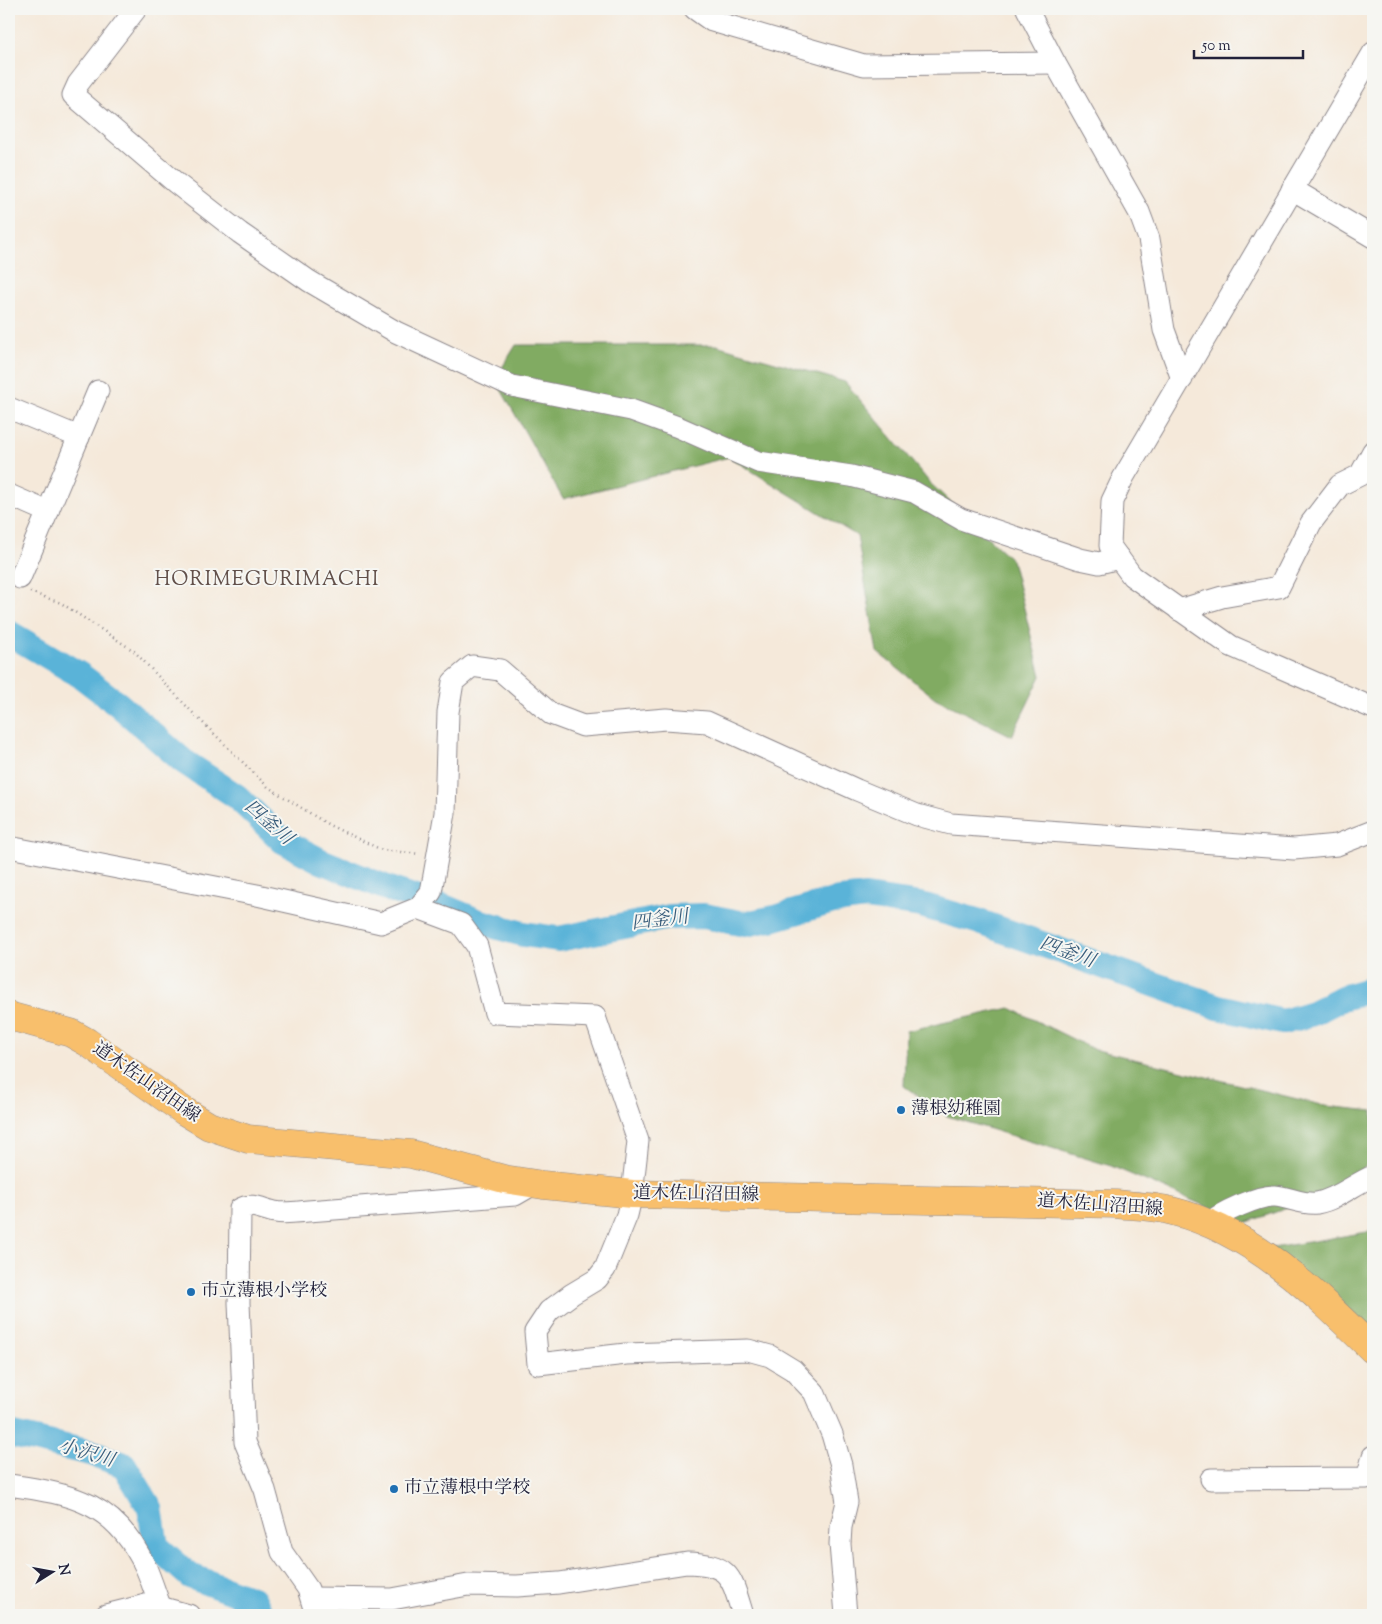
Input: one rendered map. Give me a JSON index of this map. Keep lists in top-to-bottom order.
{
  "streets": {
    "main road": ["道木佐山沼田線"]
  },
  "districts": ["HORIMEGURIMACHI"],
  "water": ["四釜川", "小沢川"],
  "places": ["薄根幼稚園", "市立薄根小学校", "市立薄根中学校"],
  "scale_bar": "50 m",
  "north": "right"
}
